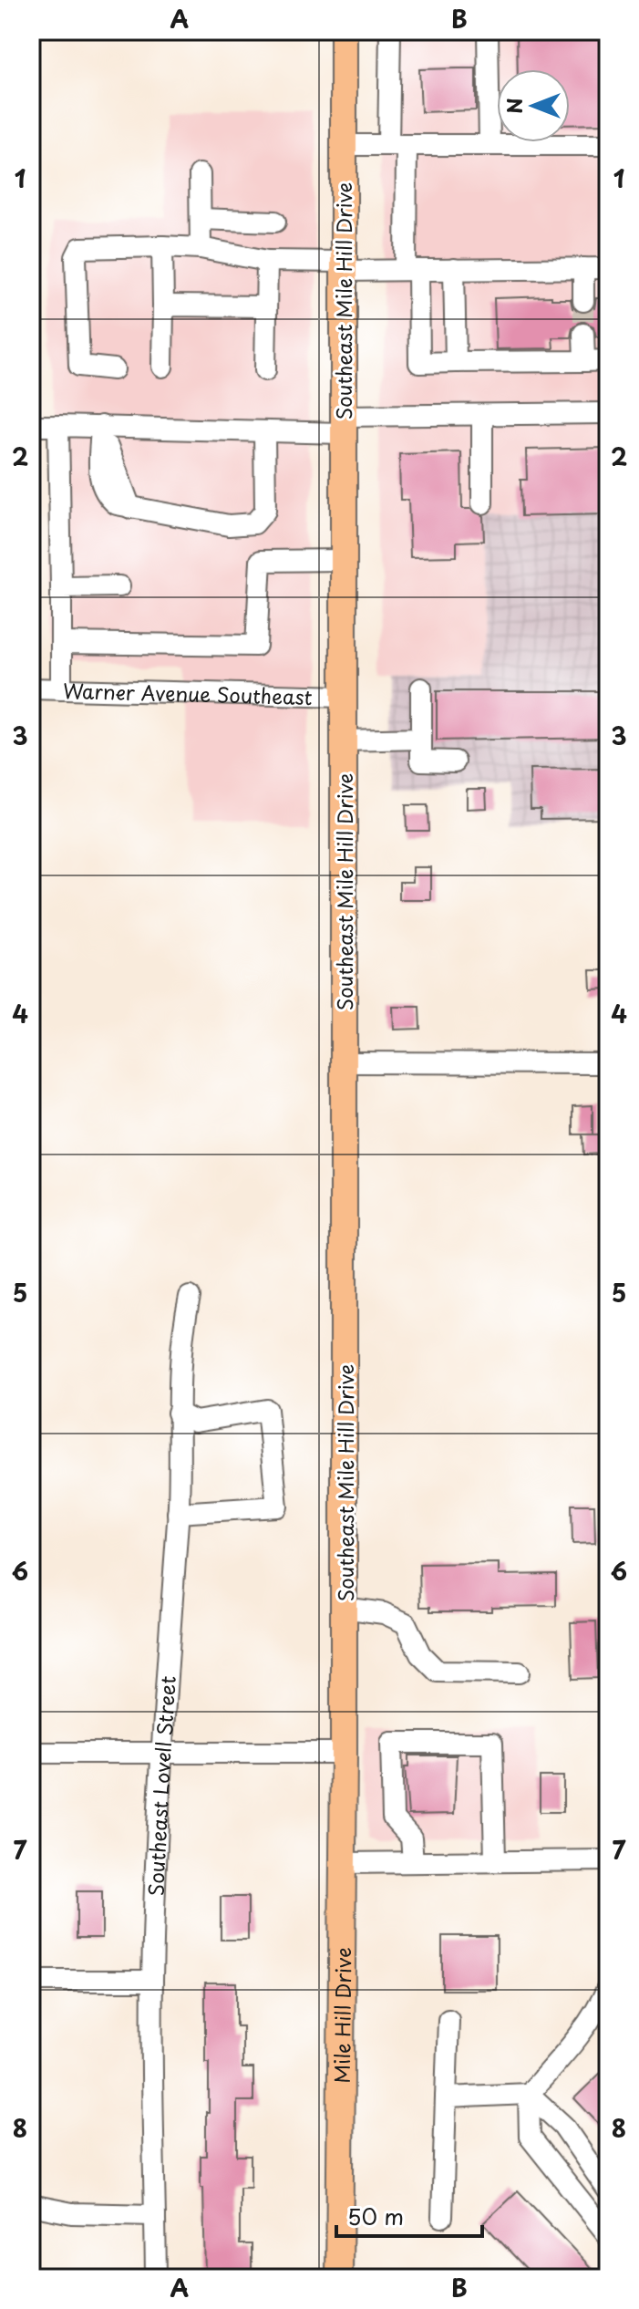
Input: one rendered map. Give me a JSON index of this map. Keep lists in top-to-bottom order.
{
  "streets": {
    "main road": ["Southeast Mile Hill Drive", "Mile Hill Drive"],
    "street": ["Warner Avenue Southeast", "Southeast Lovell Street"]
  },
  "crossings": [
    ["Southeast Mile Hill Drive", "Warner Avenue Southeast"],
    ["Southeast Mile Hill Drive", "Mile Hill Drive"]
  ],
  "scale_bar": "50 m",
  "north": "left",
  "grid": {
    "columns": ["A", "B"],
    "rows": [
      "1",
      "2",
      "3",
      "4",
      "5",
      "6",
      "7",
      "8"
    ]
  }
}
